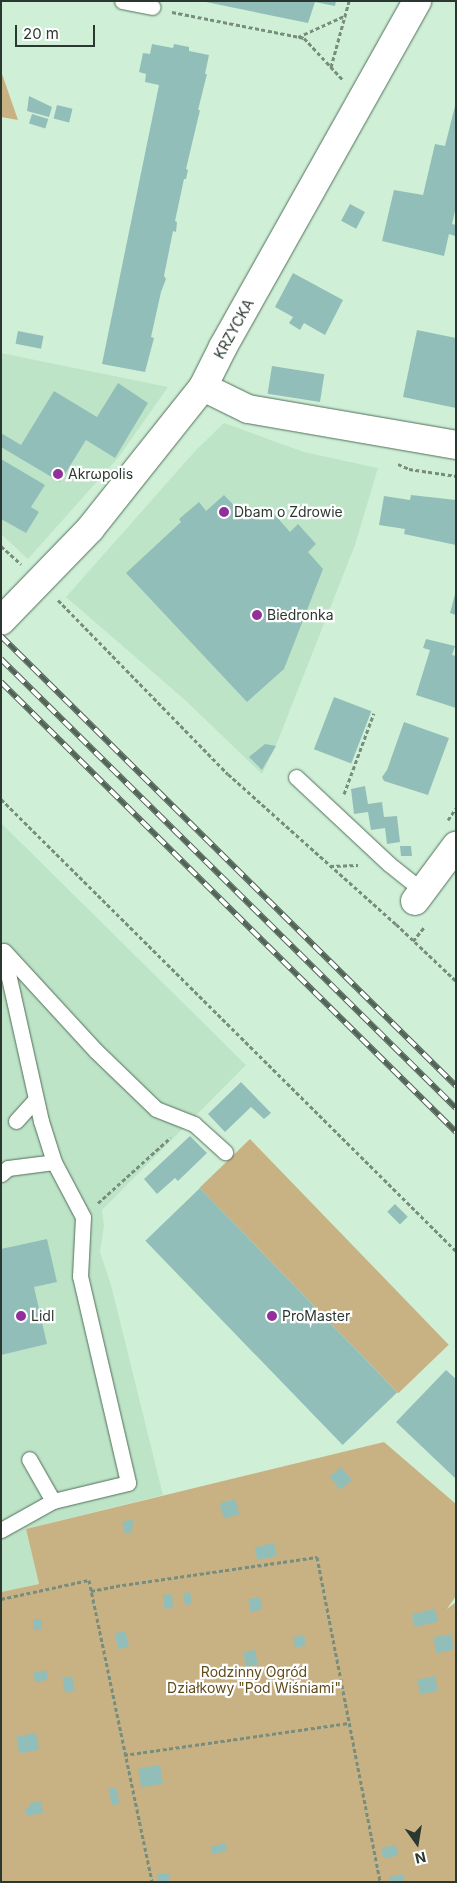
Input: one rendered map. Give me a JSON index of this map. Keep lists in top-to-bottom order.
{
  "streets": {
    "street": ["KRZYCKA"]
  },
  "parks": ["Rodzinny Ogród Działkowy \"Pod Wiśniami\""],
  "places": [
    "Akrωpolis",
    "Dbam o Zdrowie",
    "Biedronka",
    "Lidl",
    "ProMaster"
  ],
  "scale_bar": "20 m",
  "north": "bottom"
}
